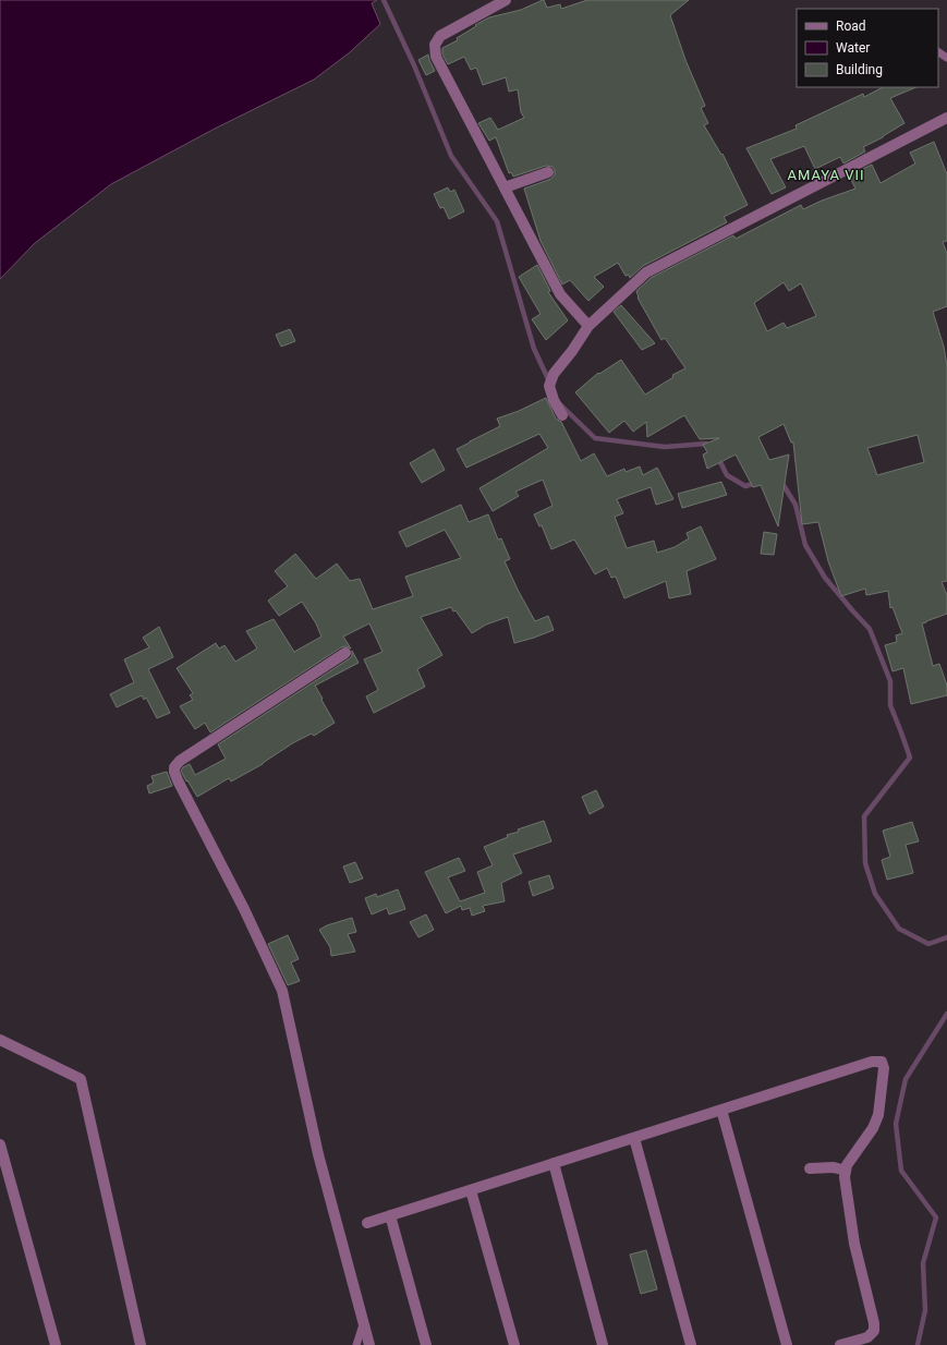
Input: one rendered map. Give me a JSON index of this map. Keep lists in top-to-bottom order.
{
  "districts": ["AMAYA VII"],
  "legend": ["Road", "Water", "Building"]
}
